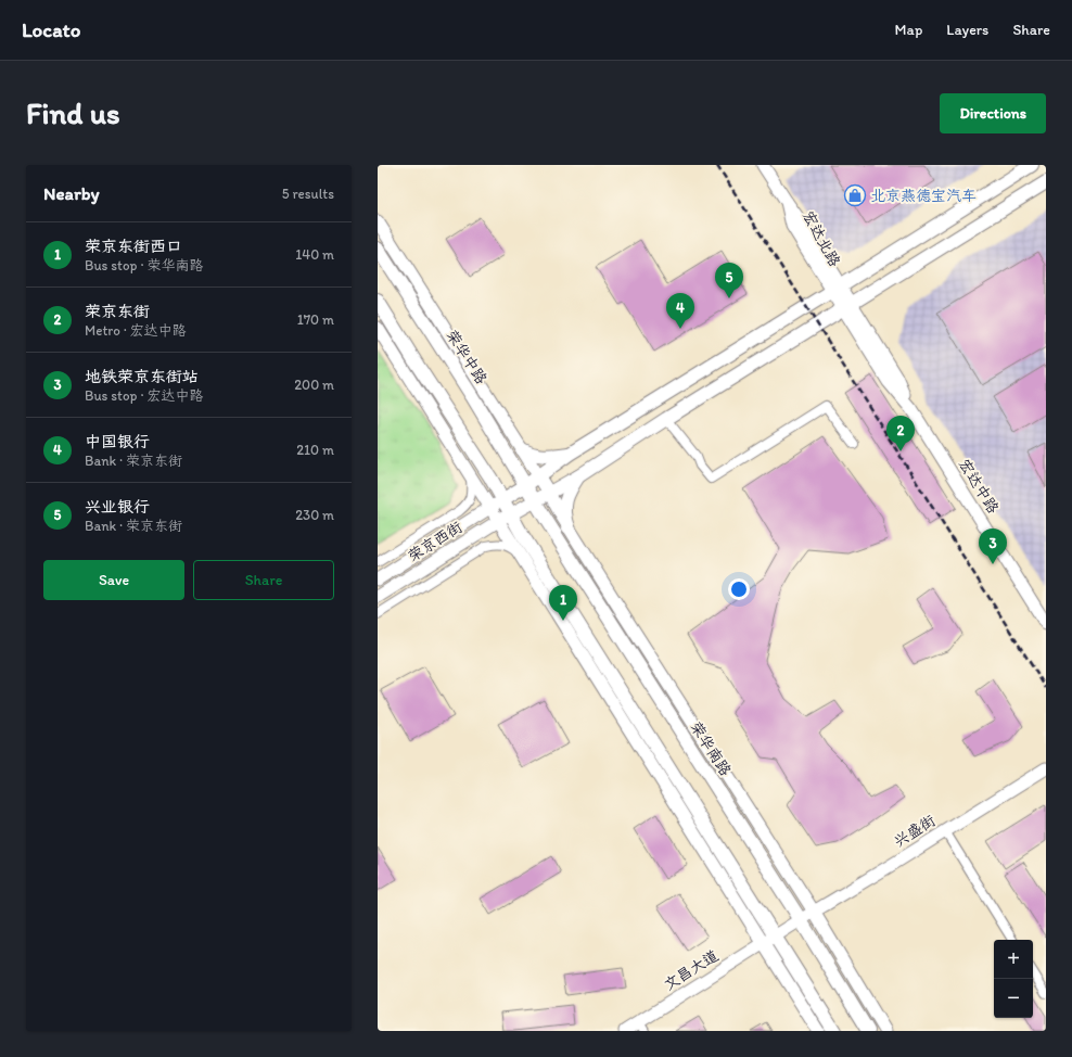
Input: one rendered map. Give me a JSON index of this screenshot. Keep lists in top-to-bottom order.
{
  "streets": {
    "main road": ["荣华中路", "荣华南路"],
    "street": [
      "宏达北路",
      "宏达中路",
      "荣京西街",
      "兴盛街",
      "文昌大道"
    ]
  },
  "crossings": [
    ["宏达北路", "宏达中路"],
    ["荣华中路", "荣华南路"],
    ["荣华南路", "兴盛街"],
    ["荣华南路", "文昌大道"],
    ["兴盛街", "文昌大道"]
  ],
  "places": {
    "shop": ["北京燕德宝汽车"]
  },
  "page": {
    "header": "Locato",
    "nav": ["Map", "Layers", "Share"],
    "buttons": [
      "Directions",
      ["Save", "Share"]
    ],
    "title": "Find us",
    "heading": ["Nearby", "5 results"],
    "list": [
      {
        "mark": "1",
        "name": "荣京东街西口",
        "note": "Bus stop · 荣华南路",
        "value": "140 m"
      },
      {
        "mark": "2",
        "name": "荣京东街",
        "note": "Metro · 宏达中路",
        "value": "170 m"
      },
      {
        "mark": "3",
        "name": "地铁荣京东街站",
        "note": "Bus stop · 宏达中路",
        "value": "200 m"
      },
      {
        "mark": "4",
        "name": "中国银行",
        "note": "Bank · 荣京东街",
        "value": "210 m"
      },
      {
        "mark": "5",
        "name": "兴业银行",
        "note": "Bank · 荣京东街",
        "value": "230 m"
      }
    ],
    "pins": [
      "5",
      "4",
      "2",
      "3",
      "1"
    ],
    "map_buttons": ["+", "−"]
  }
}
